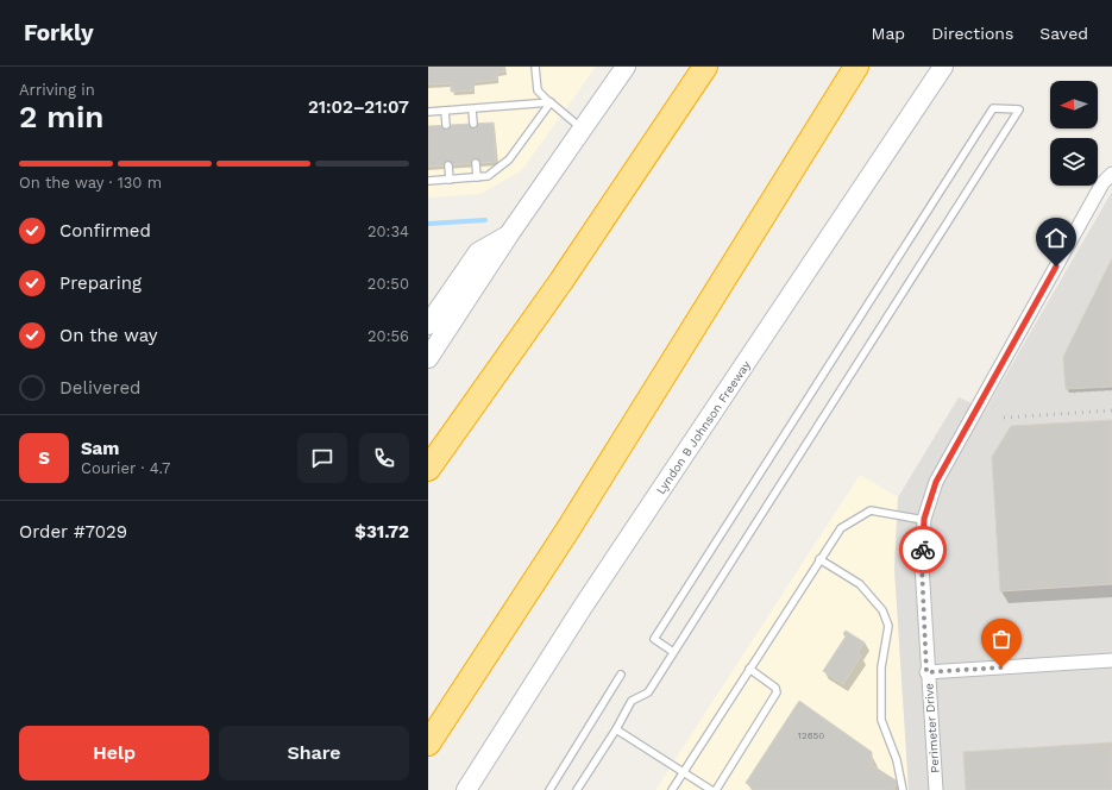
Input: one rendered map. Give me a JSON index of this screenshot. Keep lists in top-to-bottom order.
{
  "streets": {
    "main road": ["Lyndon B Johnson Freeway"],
    "street": ["Perimeter Drive"]
  },
  "house_numbers": ["12650"],
  "north": "left",
  "page": {
    "header": "Forkly",
    "nav": ["Map", "Directions", "Saved"],
    "heading": ["2 min", "Arriving in", "21:02–21:07"],
    "panel": [
      "Sam",
      "Courier · 4.7",
      "Order #7029",
      "$31.72"
    ],
    "bar": "On the way · 130 m",
    "list": [
      ["Confirmed", "20:34"],
      ["Preparing", "20:50"],
      ["On the way", "20:56"],
      "Delivered"
    ],
    "round": "S",
    "buttons": ["Help", "Share"]
  }
}
